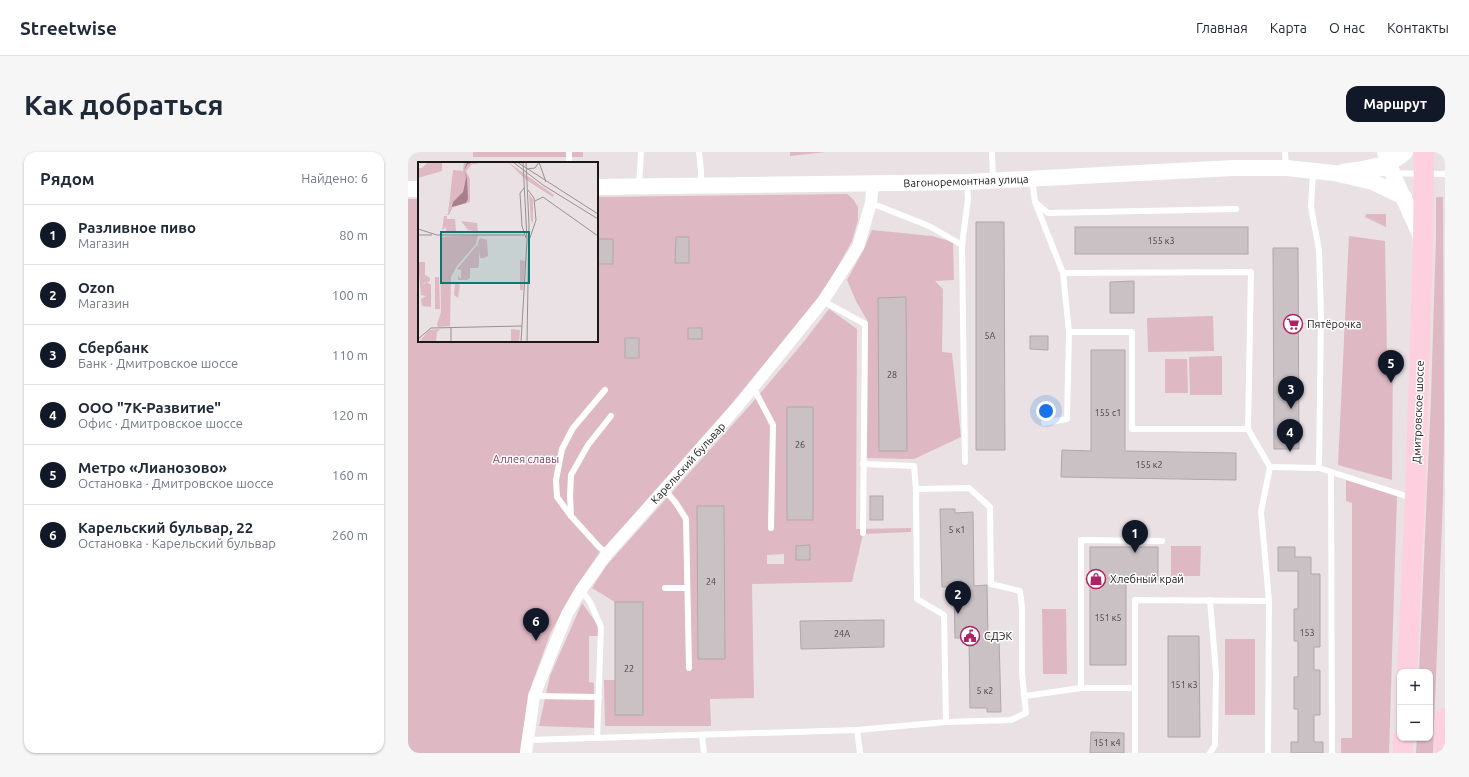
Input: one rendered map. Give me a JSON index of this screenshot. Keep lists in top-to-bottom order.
{
  "streets": {
    "main road": ["Дмитровское шоссе"],
    "street": ["Вагоноремонтная улица", "Карельский бульвар"]
  },
  "crossings": [
    ["Вагоноремонтная улица", "Карельский бульвар"]
  ],
  "parks": ["Аллея славы"],
  "places": {
    "supermarket": ["Пятёрочка"],
    "shop": ["Хлебный край"],
    "public building": ["СДЭК"]
  },
  "house_numbers": [
    "155 к3",
    "5А",
    "28",
    "155 с1",
    "26",
    "155 к2",
    "5 к1",
    "24",
    "151 к5",
    "153",
    "24А",
    "22",
    "151 к3",
    "5 к2",
    "151 к4"
  ],
  "page": {
    "header": "Streetwise",
    "nav": [
      "Главная",
      "Карта",
      "О нас",
      "Контакты"
    ],
    "buttons": "Маршрут",
    "title": "Как добраться",
    "heading": ["Рядом", "Найдено: 6"],
    "list": [
      {
        "mark": "1",
        "name": "Разливное пиво",
        "note": "Магазин",
        "value": "80 m"
      },
      {
        "mark": "2",
        "name": "Ozon",
        "note": "Магазин",
        "value": "100 m"
      },
      {
        "mark": "3",
        "name": "Сбербанк",
        "note": "Банк · Дмитровское шоссе",
        "value": "110 m"
      },
      {
        "mark": "4",
        "name": "ООО \"7К-Развитие\"",
        "note": "Офис · Дмитровское шоссе",
        "value": "120 m"
      },
      {
        "mark": "5",
        "name": "Метро «Лианозово»",
        "note": "Остановка · Дмитровское шоссе",
        "value": "160 m"
      },
      {
        "mark": "6",
        "name": "Карельский бульвар, 22",
        "note": "Остановка · Карельский бульвар",
        "value": "260 m"
      }
    ],
    "pins": [
      "5",
      "3",
      "4",
      "1",
      "2",
      "6"
    ],
    "map_buttons": ["+", "−"]
  }
}
